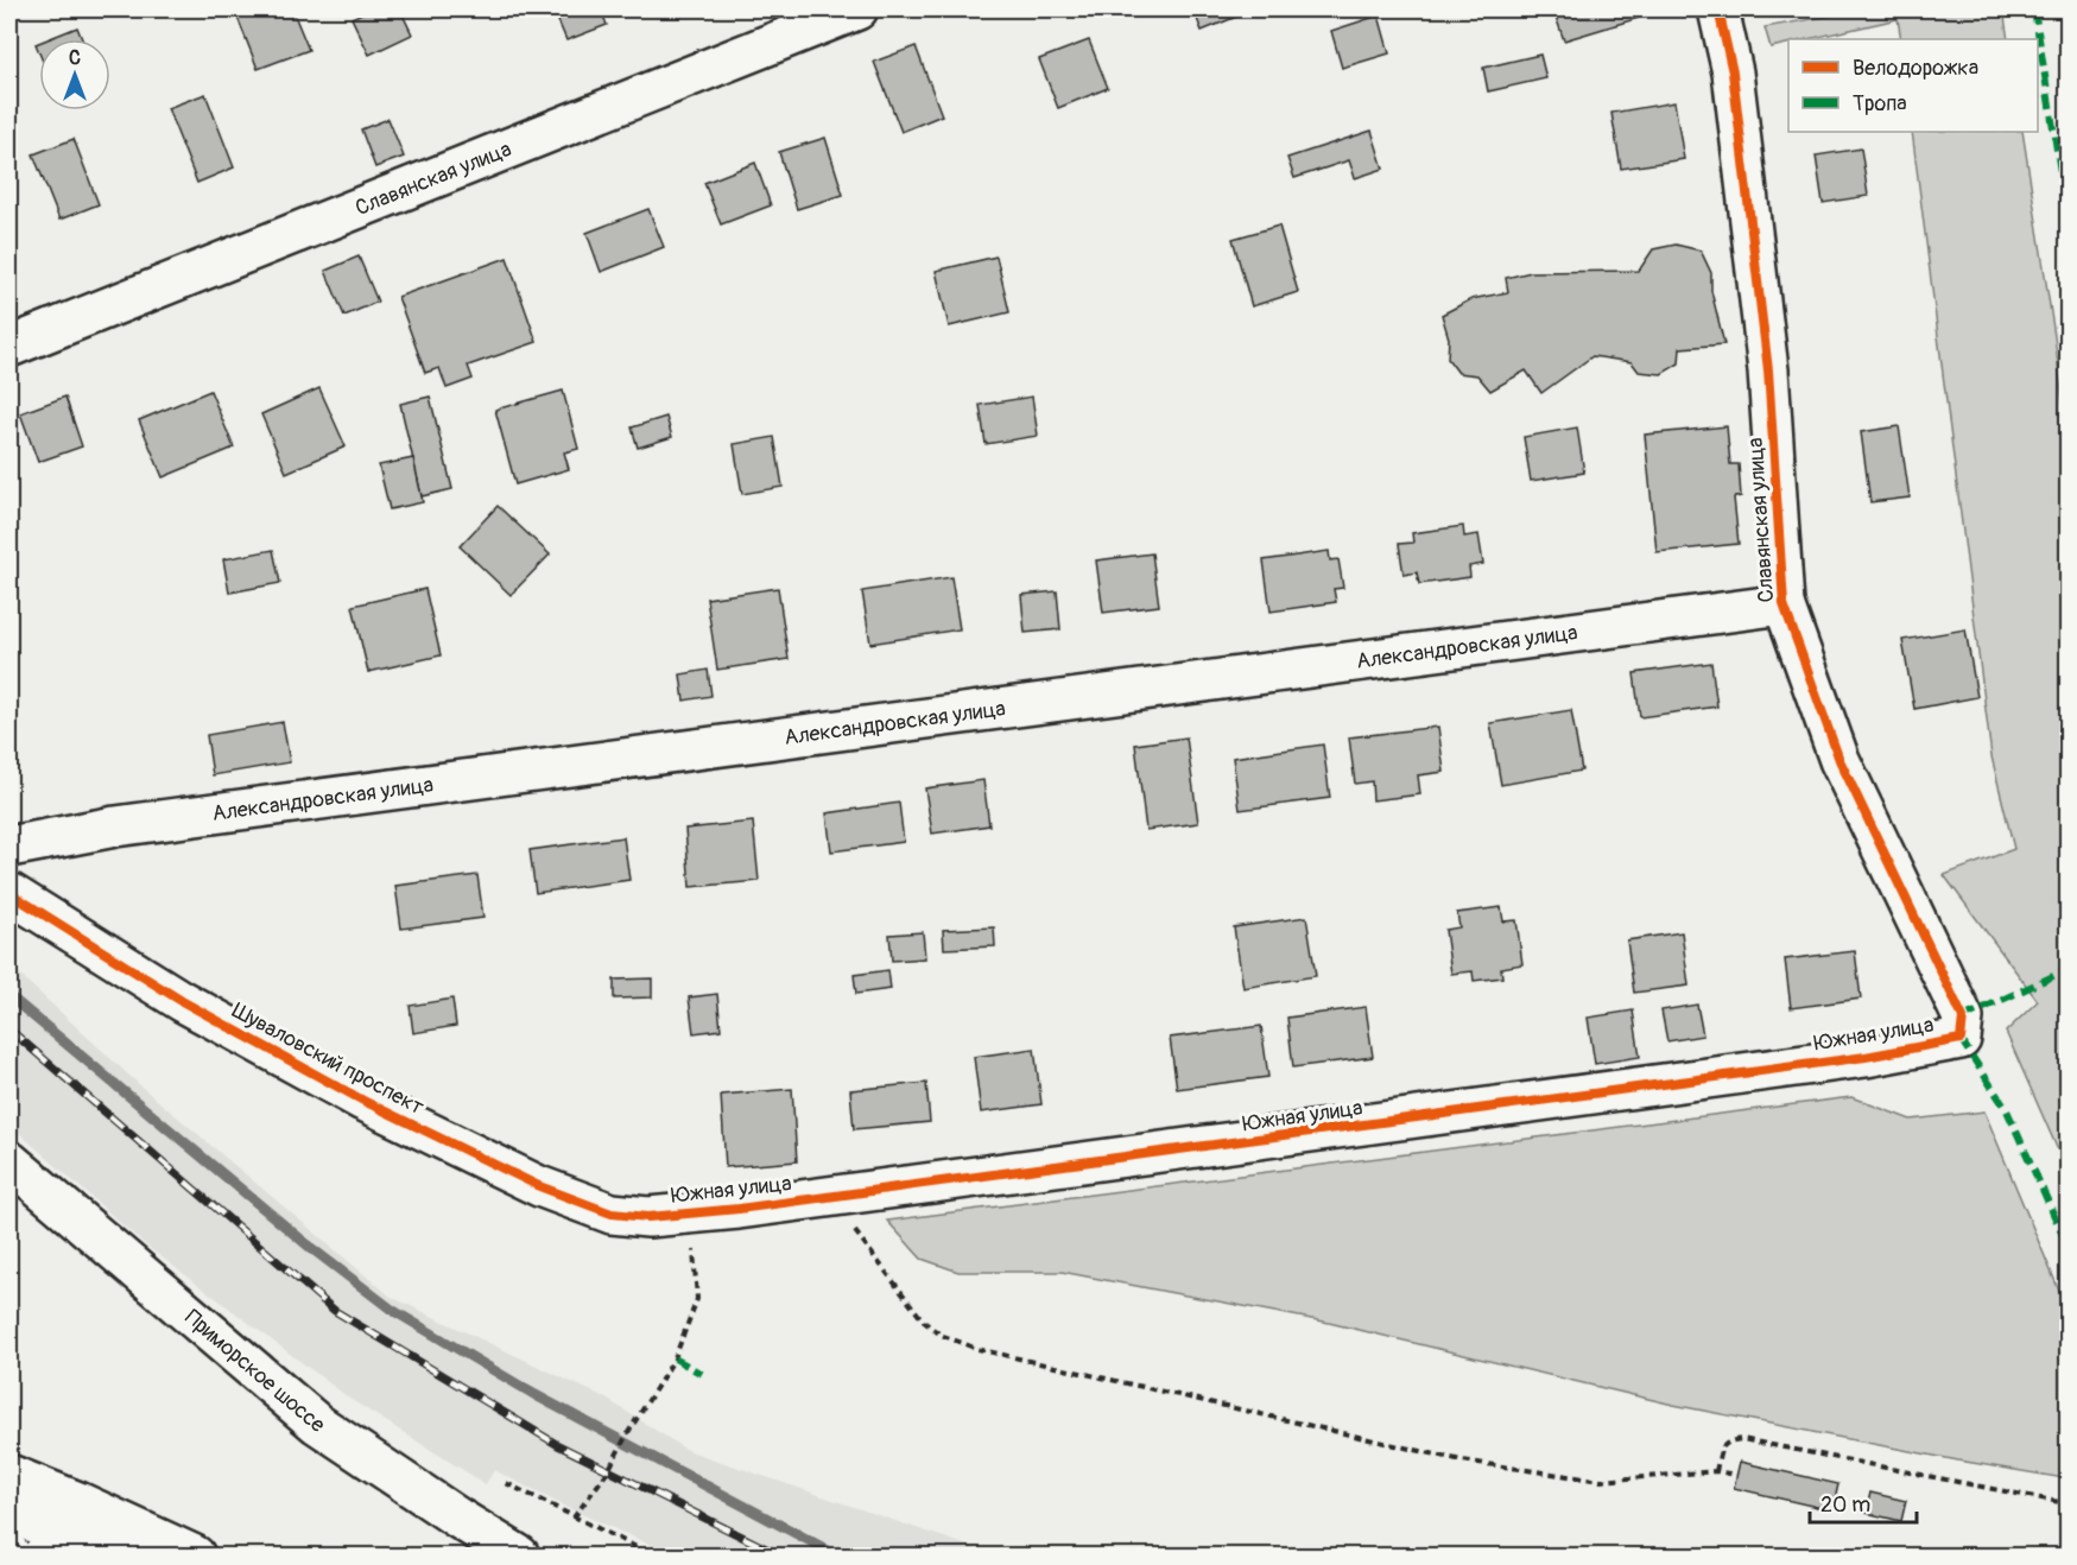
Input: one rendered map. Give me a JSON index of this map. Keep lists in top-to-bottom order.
{
  "streets": {
    "street": [
      "Славянская улица",
      "Александровская улица",
      "Южная улица",
      "Шуваловский проспект",
      "Приморское шоссе"
    ]
  },
  "crossings": [
    ["Славянская улица", "Александровская улица"],
    ["Славянская улица", "Южная улица"],
    ["Южная улица", "Шуваловский проспект"]
  ],
  "legend": ["Велодорожка", "Тропа"],
  "scale_bar": "20 m",
  "north": "top"
}
